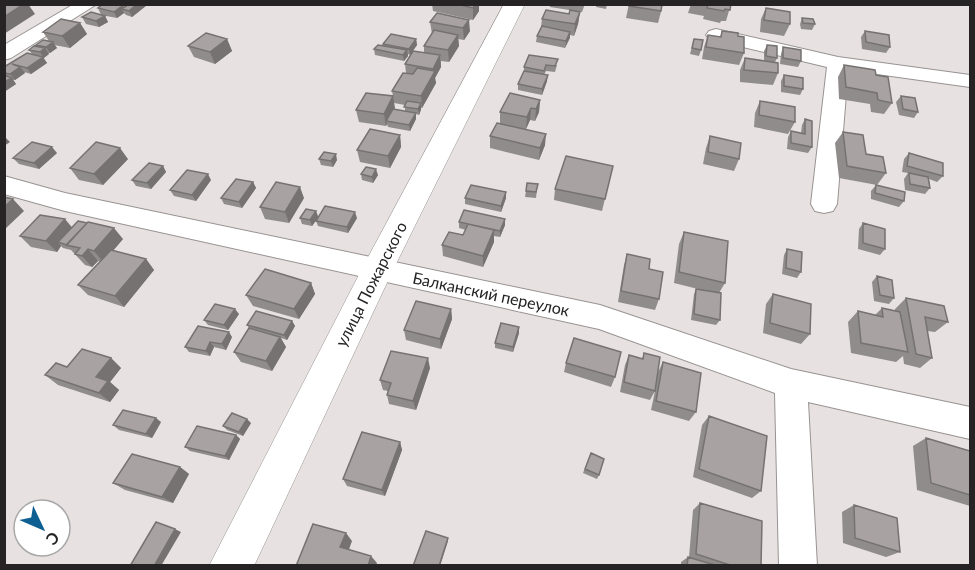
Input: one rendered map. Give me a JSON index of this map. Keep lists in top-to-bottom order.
{
  "streets": {
    "street": ["улица Пожарского", "Балканский переулок"]
  },
  "crossings": [
    ["улица Пожарского", "Балканский переулок"]
  ],
  "north": "bottom right"
}
